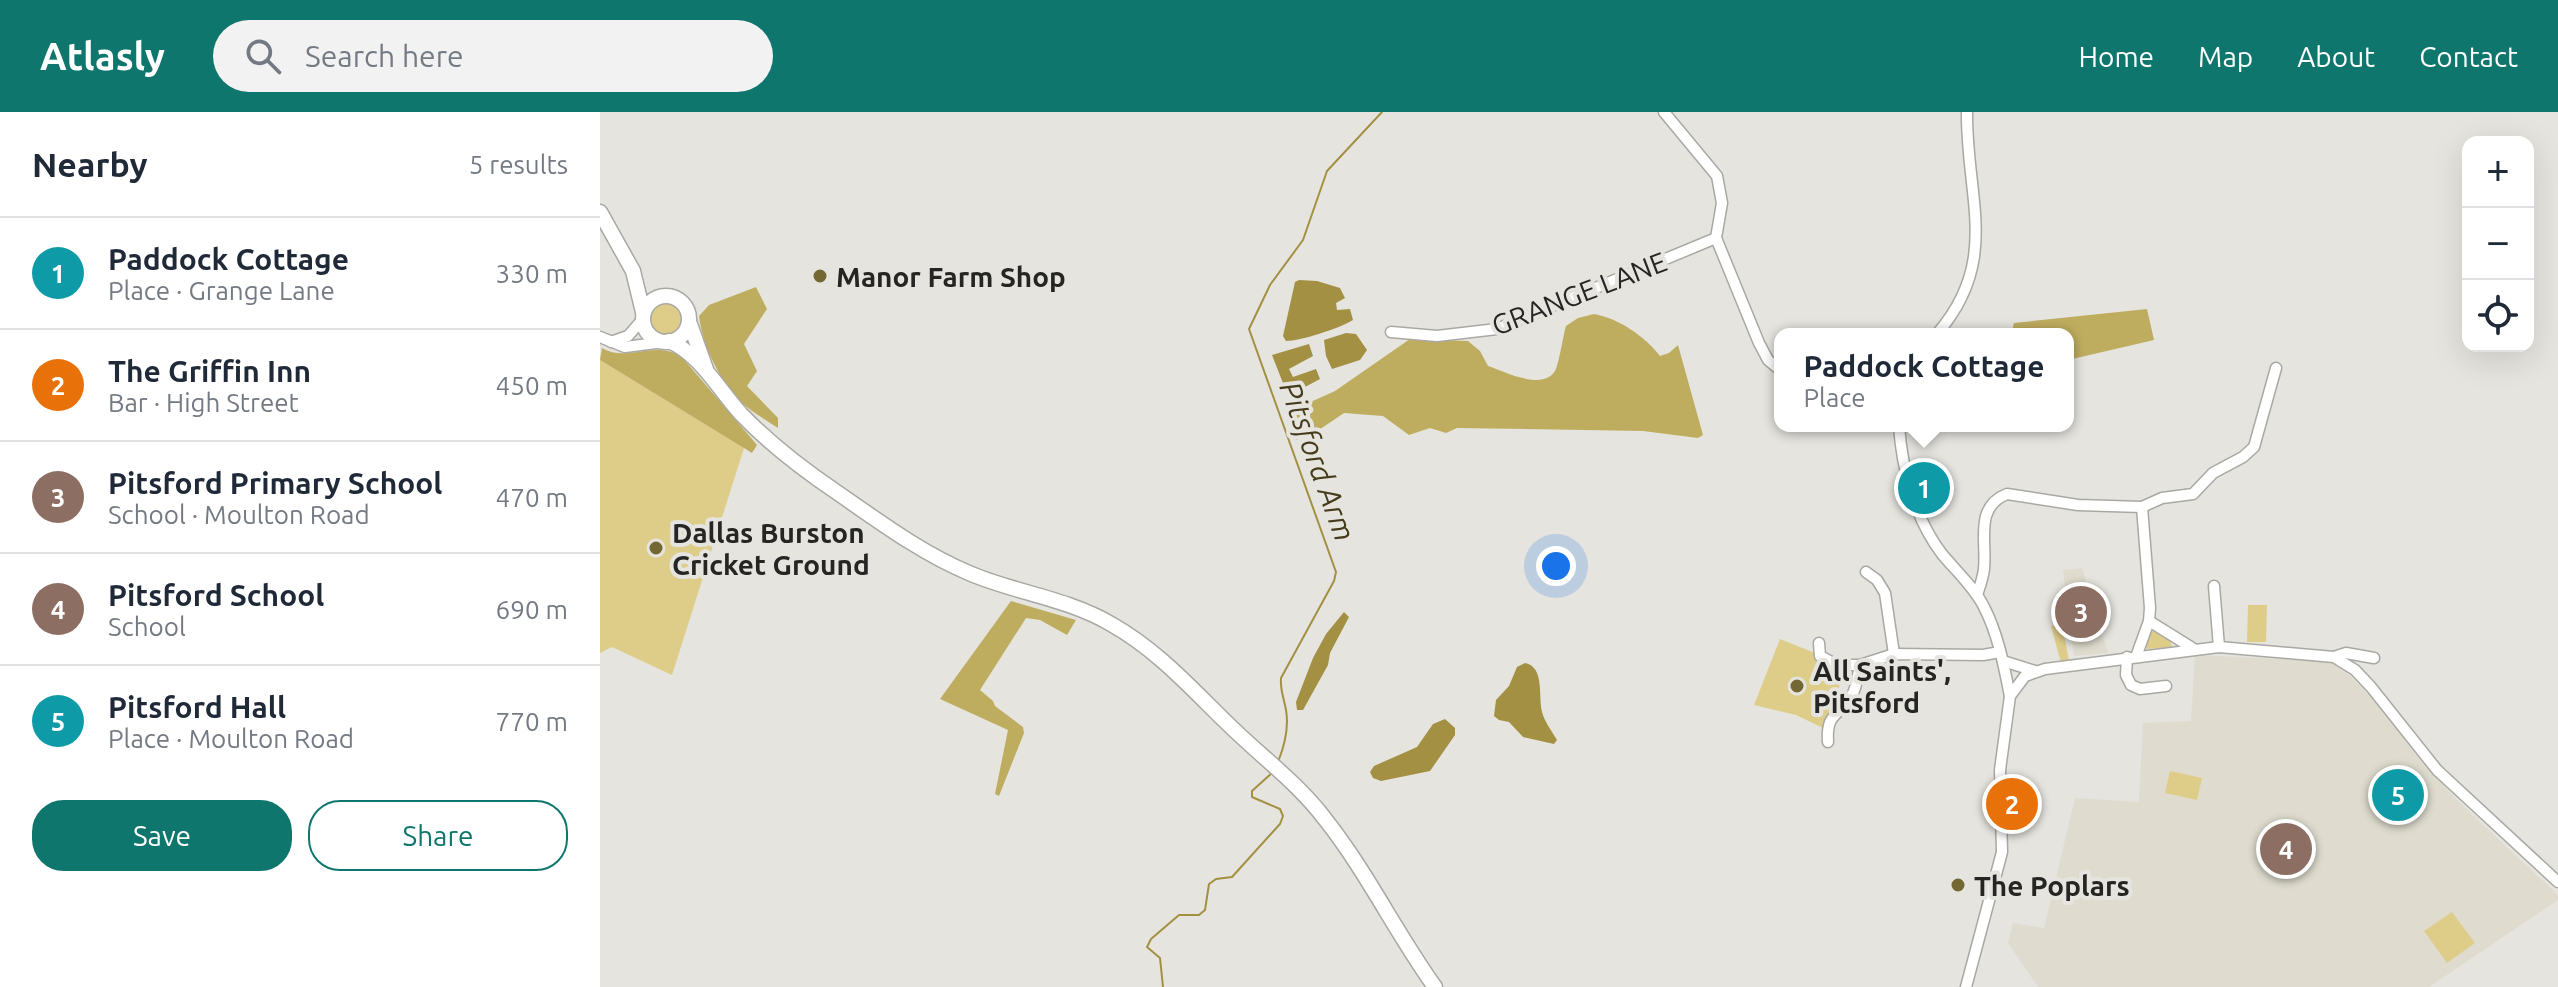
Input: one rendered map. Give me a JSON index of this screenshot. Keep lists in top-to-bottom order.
{
  "streets": {
    "street": ["GRANGE LANE"]
  },
  "water": ["Pitsford Arm"],
  "places": [
    "Manor Farm Shop",
    "Dallas Burston Cricket Ground",
    "All Saints', Pitsford",
    "The Poplars"
  ],
  "page": {
    "header": "Atlasly",
    "search": "Search here",
    "nav": [
      "Home",
      "Map",
      "About",
      "Contact"
    ],
    "heading": ["Nearby", "5 results"],
    "map_buttons": ["+", "−"],
    "list": [
      {
        "mark": "1",
        "name": "Paddock Cottage",
        "note": "Place · Grange Lane",
        "value": "330 m"
      },
      {
        "mark": "2",
        "name": "The Griffin Inn",
        "note": "Bar · High Street",
        "value": "450 m"
      },
      {
        "mark": "3",
        "name": "Pitsford Primary School",
        "note": "School · Moulton Road",
        "value": "470 m"
      },
      {
        "mark": "4",
        "name": "Pitsford School",
        "note": "School",
        "value": "690 m"
      },
      {
        "mark": "5",
        "name": "Pitsford Hall",
        "note": "Place · Moulton Road",
        "value": "770 m"
      }
    ],
    "popup": ["Paddock Cottage", "Place"],
    "pins": [
      "1",
      "3",
      "5",
      "2",
      "4"
    ],
    "buttons": ["Save", "Share"]
  }
}
